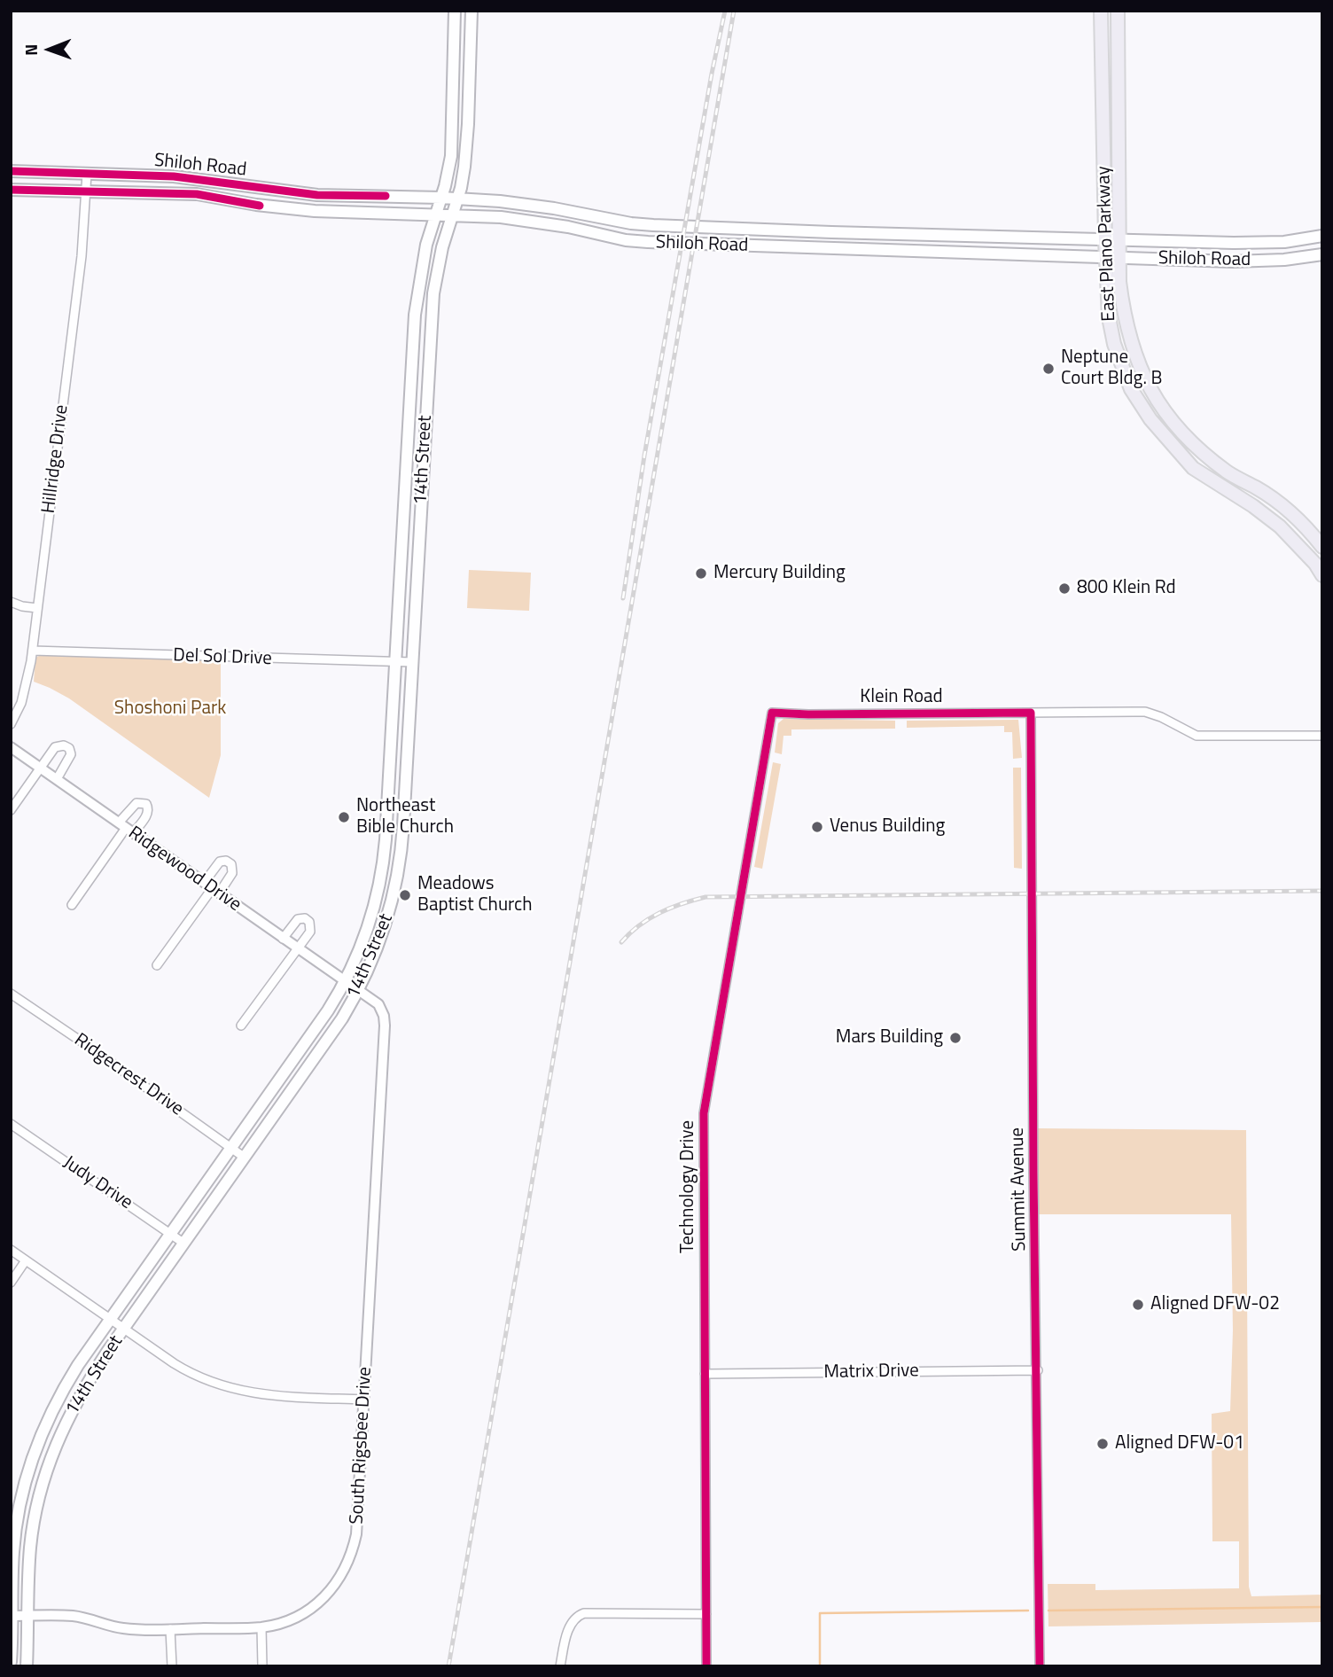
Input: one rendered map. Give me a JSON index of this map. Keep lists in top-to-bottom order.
{
  "streets": {
    "main road": ["Shiloh Road", "East Plano Parkway", "14th Street"],
    "street": [
      "Hillridge Drive",
      "Del Sol Drive",
      "Klein Road",
      "Ridgewood Drive",
      "Ridgecrest Drive",
      "Judy Drive",
      "Technology Drive",
      "Summit Avenue",
      "Matrix Drive",
      "South Rigsbee Drive"
    ]
  },
  "crossings": [
    ["Shiloh Road", "East Plano Parkway"],
    ["Shiloh Road", "Hillridge Drive"],
    ["Shiloh Road", "14th Street"],
    ["Hillridge Drive", "Del Sol Drive"],
    ["14th Street", "Del Sol Drive"],
    ["14th Street", "Ridgewood Drive"],
    ["14th Street", "Ridgecrest Drive"],
    ["14th Street", "Judy Drive"],
    ["14th Street", "South Rigsbee Drive"],
    ["Klein Road", "Technology Drive"],
    ["Klein Road", "Summit Avenue"],
    ["Ridgewood Drive", "South Rigsbee Drive"],
    ["Technology Drive", "Matrix Drive"],
    ["Summit Avenue", "Matrix Drive"]
  ],
  "parks": ["Shoshoni Park"],
  "places": [
    "Neptune Court Bldg. B",
    "Mercury Building",
    "800 Klein Rd",
    "Northeast Bible Church",
    "Venus Building",
    "Meadows Baptist Church",
    "Mars Building",
    "Aligned DFW-02",
    "Aligned DFW-01"
  ],
  "north": "left"
}
